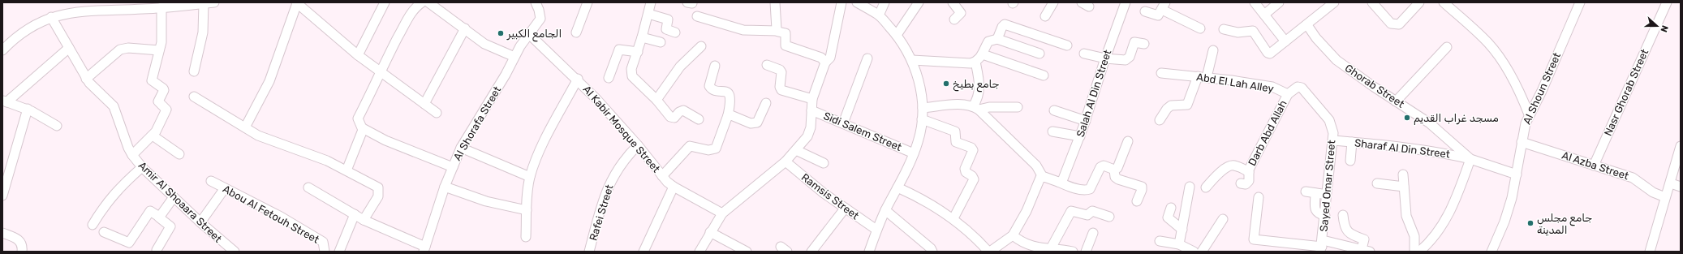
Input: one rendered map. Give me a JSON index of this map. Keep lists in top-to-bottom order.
{
  "streets": {
    "street": [
      "Abd El Lah Alley",
      "Ghorab Street",
      "Al Shoun Street",
      "Nasr Ghorab Street",
      "Salah Al Din Street",
      "Al Shorafa Street",
      "Al Kabir Mosque Street",
      "Sidi Salem Street",
      "Darb Abd Allah",
      "Sharaf Al Din Street",
      "Al Azba Street",
      "Sayed Omar Street",
      "Ramsis Street",
      "Amir Al Shoaara Street",
      "Rafei Street",
      "Abou Al Fetouh Street"
    ]
  },
  "crossings": [
    ["Abd El Lah Alley", "Darb Abd Allah"],
    ["Abd El Lah Alley", "Sayed Omar Street"],
    ["Ghorab Street", "Al Shoun Street"],
    ["Ghorab Street", "Sharaf Al Din Street"],
    ["Al Shoun Street", "Al Azba Street"],
    ["Nasr Ghorab Street", "Al Azba Street"],
    ["Al Shorafa Street", "Al Kabir Mosque Street"],
    ["Al Kabir Mosque Street", "Rafei Street"],
    ["Sharaf Al Din Street", "Sayed Omar Street"]
  ],
  "places": [
    "الجامع الكبير",
    "جامع بطيخ",
    "مسجد غراب القديم",
    "جامع مجلس المدينة"
  ],
  "north": "right"
}
